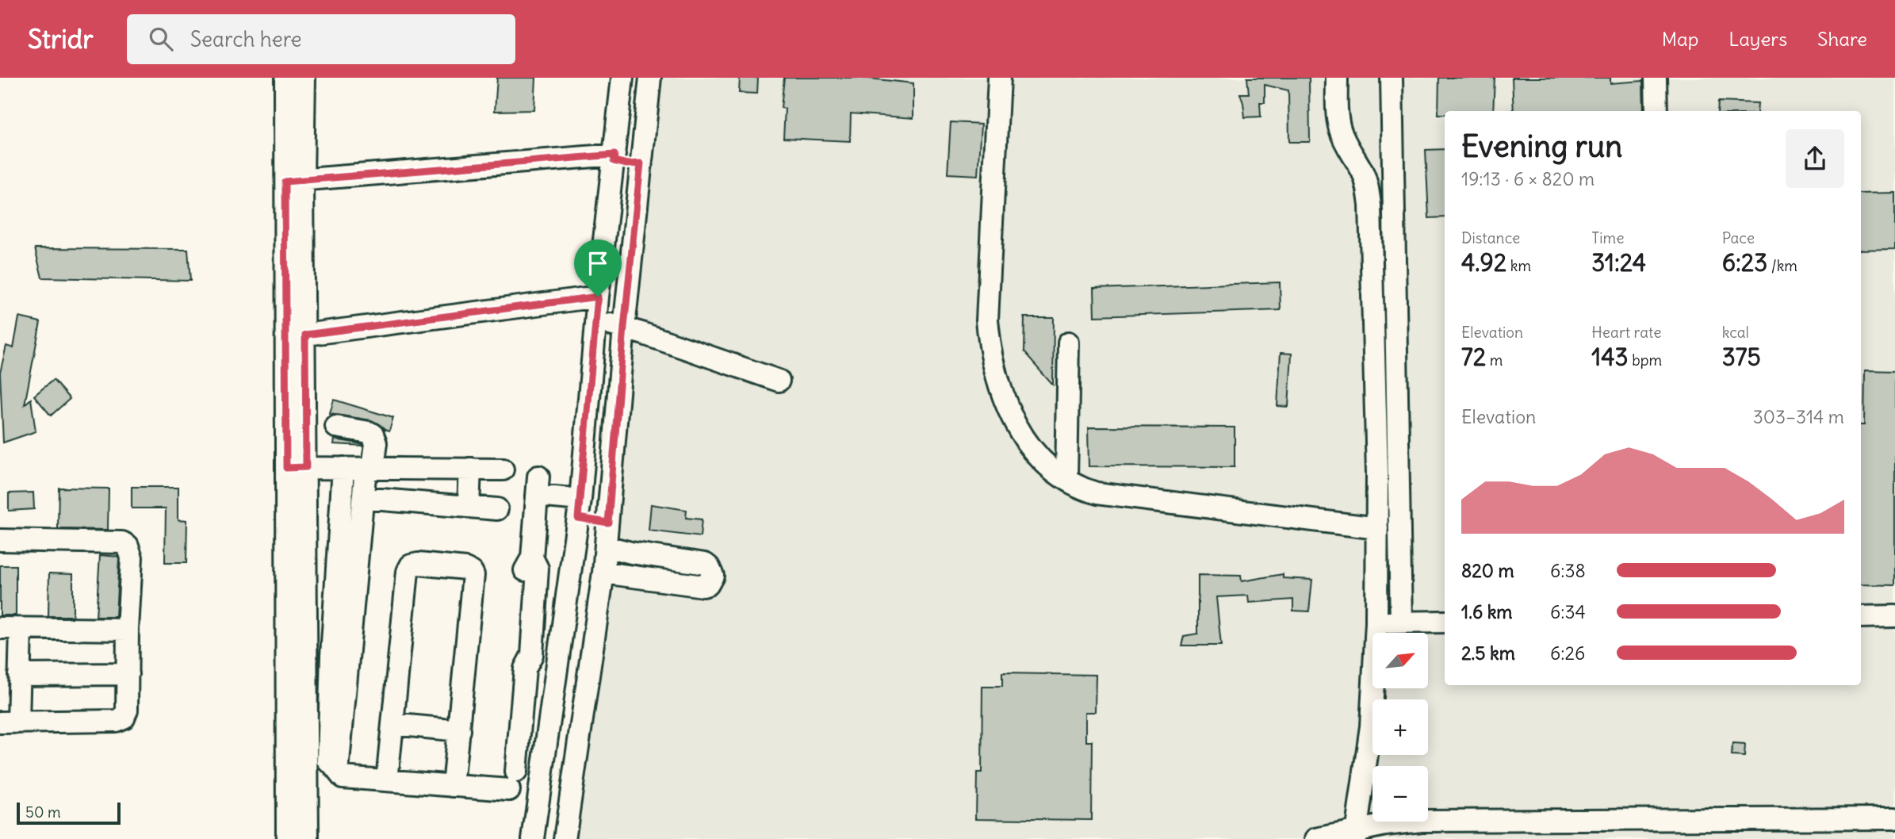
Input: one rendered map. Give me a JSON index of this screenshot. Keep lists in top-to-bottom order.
{
  "scale_bar": "50 m",
  "north": "top right",
  "page": {
    "header": "Stridr",
    "search": "Search here",
    "nav": ["Map", "Layers", "Share"],
    "heading": ["Evening run", "19:13 · 6 × 820 m"],
    "stats": [
      ["Distance", "4.92 km"],
      ["Time", "31:24"],
      ["Pace", "6:23 /km"],
      ["Elevation", "72 m"],
      ["Heart rate", "143 bpm"],
      ["kcal", "375"]
    ],
    "chart": ["Elevation", "303–314 m"],
    "list": [
      {
        "name": "820 m",
        "note": "6:38"
      },
      {
        "name": "1.6 km",
        "note": "6:34"
      },
      {
        "name": "2.5 km",
        "note": "6:26"
      }
    ],
    "map_buttons": ["+", "−"],
    "scale": "50 m"
  }
}
